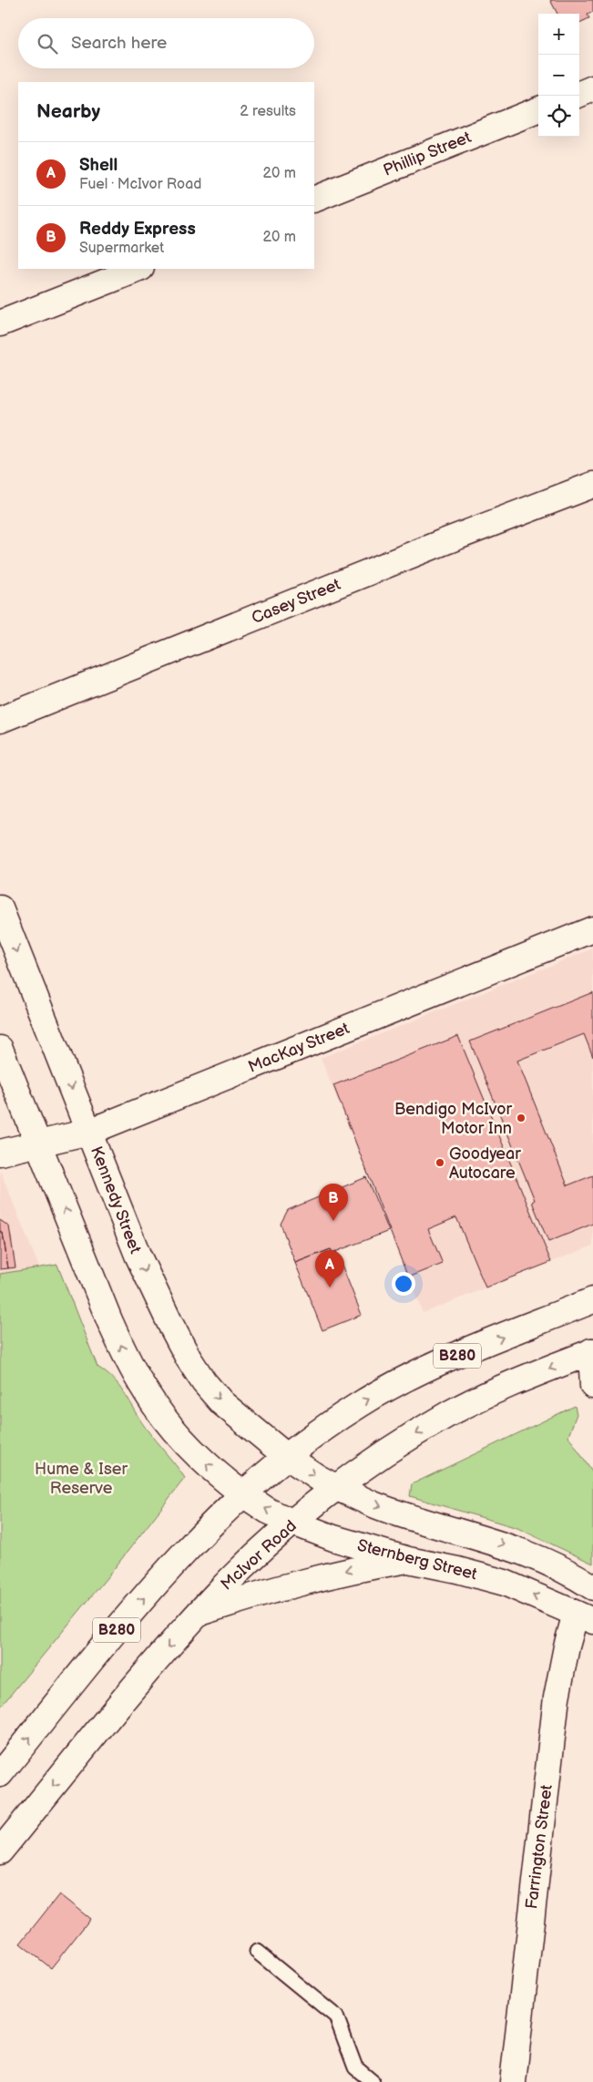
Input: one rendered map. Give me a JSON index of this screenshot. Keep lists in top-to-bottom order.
{
  "streets": {
    "street": [
      "Phillip Street",
      "Casey Street",
      "MacKay Street",
      "Kennedy Street",
      "B280",
      "McIvor Road",
      "Sternberg Street",
      "Farrington Street"
    ]
  },
  "crossings": [
    ["MacKay Street", "Kennedy Street"],
    ["Kennedy Street", "B280"],
    ["B280", "Sternberg Street"],
    ["McIvor Road", "Sternberg Street"],
    ["Sternberg Street", "Farrington Street"]
  ],
  "parks": ["Hume & Iser Reserve"],
  "places": ["Bendigo McIvor Motor Inn", "Goodyear Autocare"],
  "page": {
    "map_buttons": ["+", "−"],
    "search": "Search here",
    "heading": ["Nearby", "2 results"],
    "list": [
      {
        "mark": "A",
        "name": "Shell",
        "note": "Fuel · McIvor Road",
        "value": "20 m"
      },
      {
        "mark": "B",
        "name": "Reddy Express",
        "note": "Supermarket",
        "value": "20 m"
      }
    ],
    "pins": ["B", "A"]
  }
}
